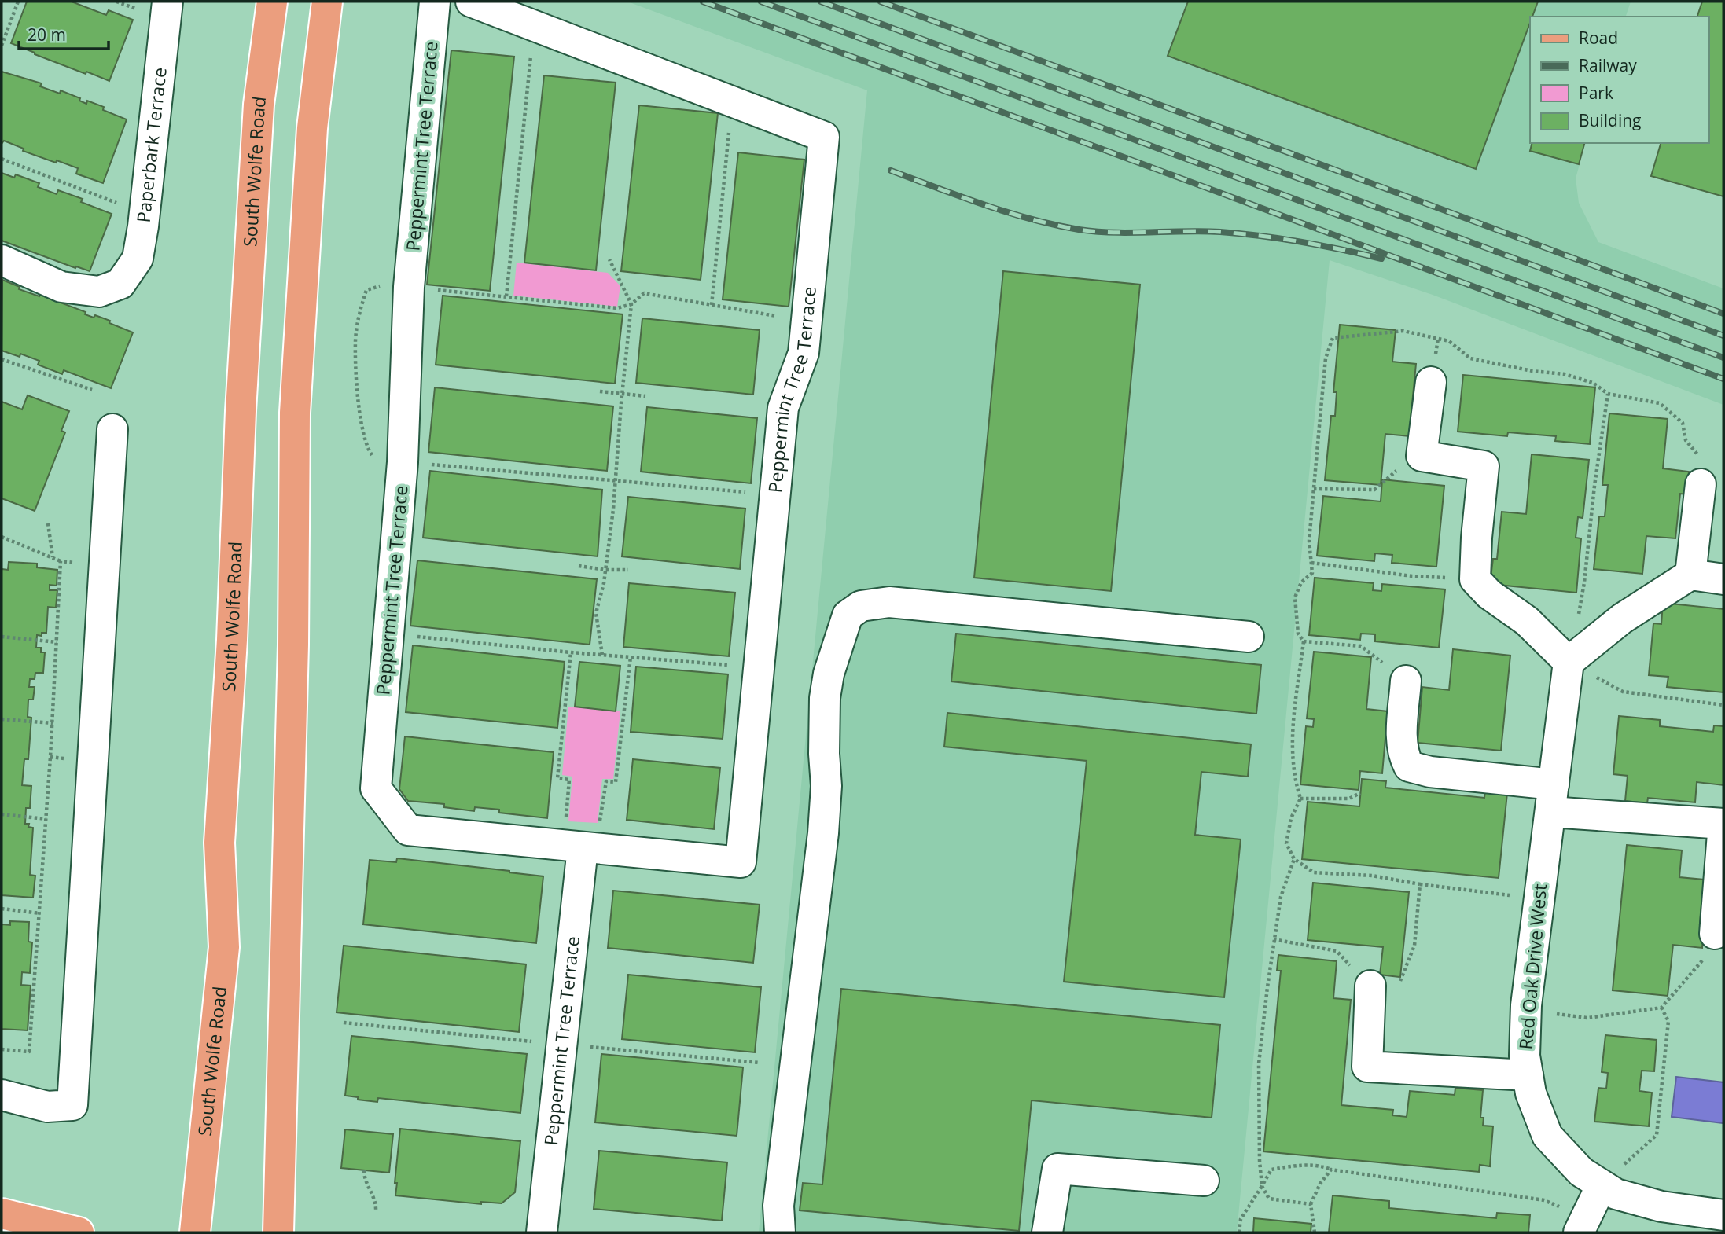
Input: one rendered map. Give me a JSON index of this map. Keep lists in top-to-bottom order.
{
  "streets": {
    "main road": ["South Wolfe Road"],
    "street": ["Paperbark Terrace", "Peppermint Tree Terrace", "Red Oak Drive West"]
  },
  "legend": [
    "Road",
    "Railway",
    "Park",
    "Building"
  ],
  "scale_bar": "20 m"
}
